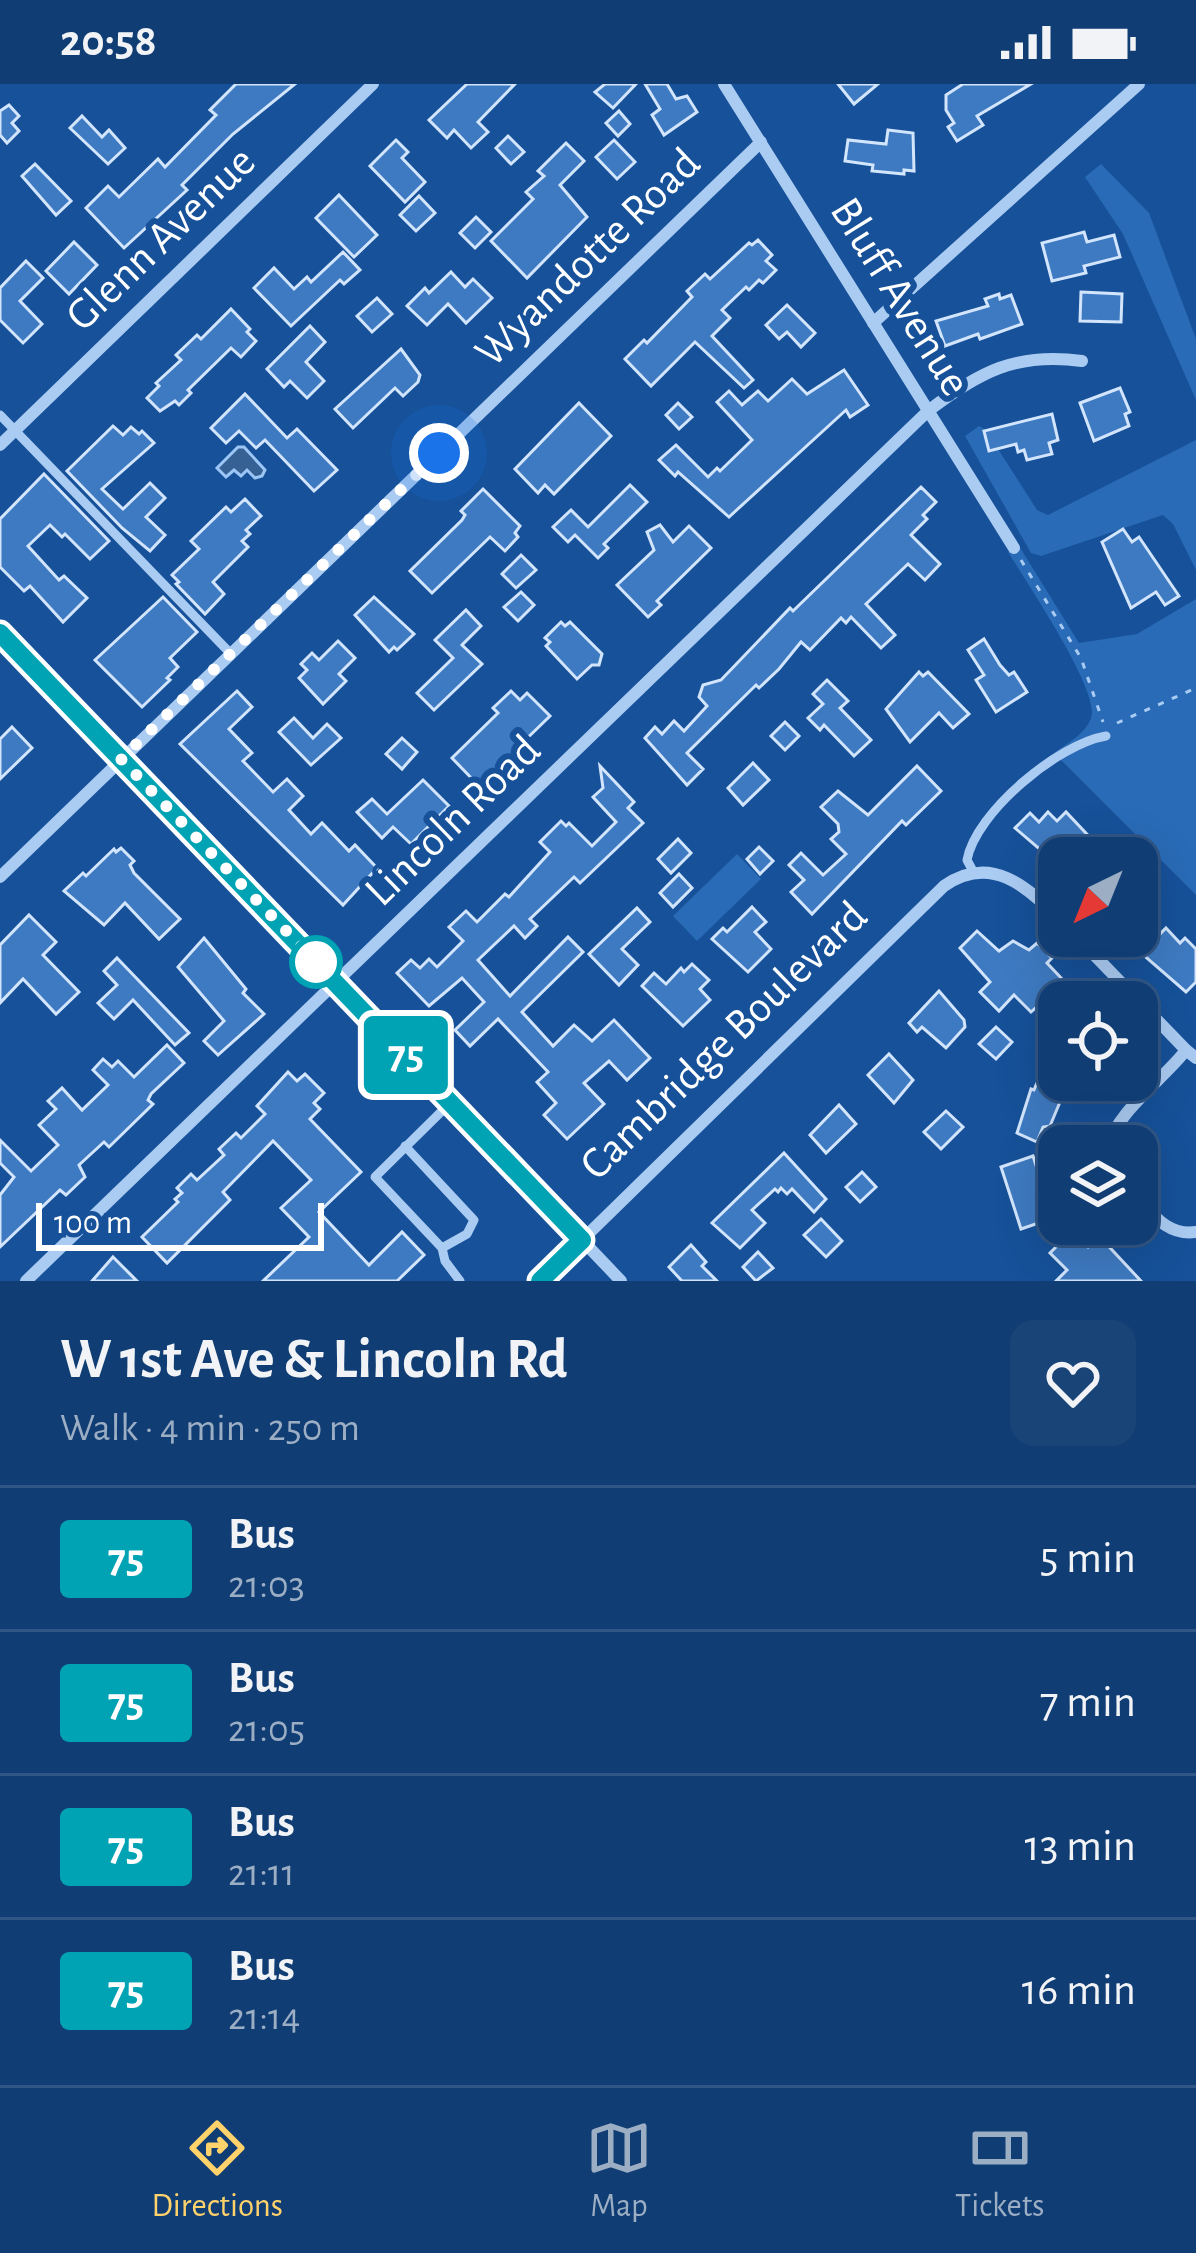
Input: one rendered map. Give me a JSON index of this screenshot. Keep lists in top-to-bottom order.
{
  "streets": {
    "street": [
      "Glenn Avenue",
      "Wyandotte Road",
      "Bluff Avenue",
      "Lincoln Road",
      "Cambridge Boulevard"
    ]
  },
  "crossings": [
    ["Wyandotte Road", "Bluff Avenue"],
    ["Bluff Avenue", "Lincoln Road"]
  ],
  "lines": ["bus line 75"],
  "scale_bar": "100 m",
  "north": "bottom left",
  "page": {
    "status": "20:58",
    "on_map": "75",
    "scale": "100 m",
    "heading": ["W 1st Ave & Lincoln Rd", "Walk · 4 min · 250 m"],
    "list": [
      {
        "mark": "75",
        "name": "Bus",
        "note": "21:03",
        "value": "5 min"
      },
      {
        "mark": "75",
        "name": "Bus",
        "note": "21:05",
        "value": "7 min"
      },
      {
        "mark": "75",
        "name": "Bus",
        "note": "21:11",
        "value": "13 min"
      },
      {
        "mark": "75",
        "name": "Bus",
        "note": "21:14",
        "value": "16 min"
      }
    ],
    "tabs": ["Directions", "Map", "Tickets"]
  }
}
